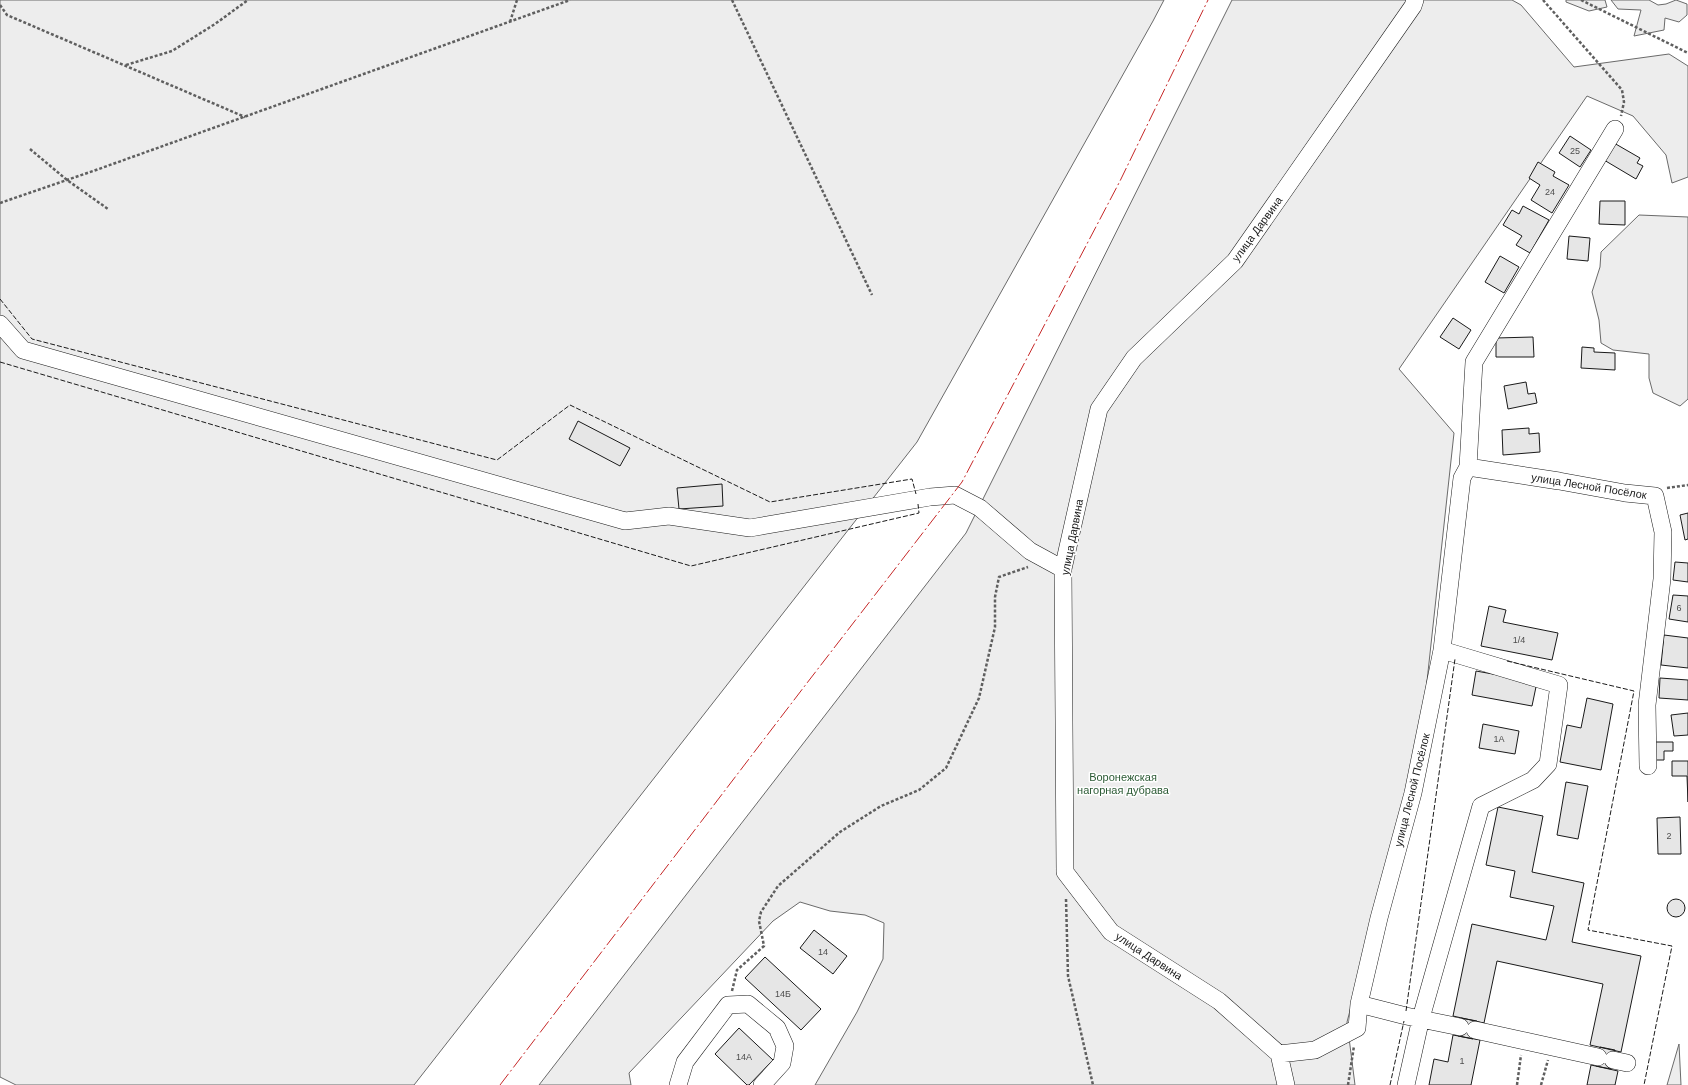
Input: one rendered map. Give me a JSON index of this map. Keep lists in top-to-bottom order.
{
  "streets": {
    "street": ["улица Дарвина", "улица Лесной Посёлок"]
  },
  "parks": ["Воронежская нагорная дубрава"],
  "house_numbers": [
    "25",
    "24",
    "6",
    "1/4",
    "1А",
    "2",
    "14",
    "14Б",
    "14А",
    "1"
  ]
}
